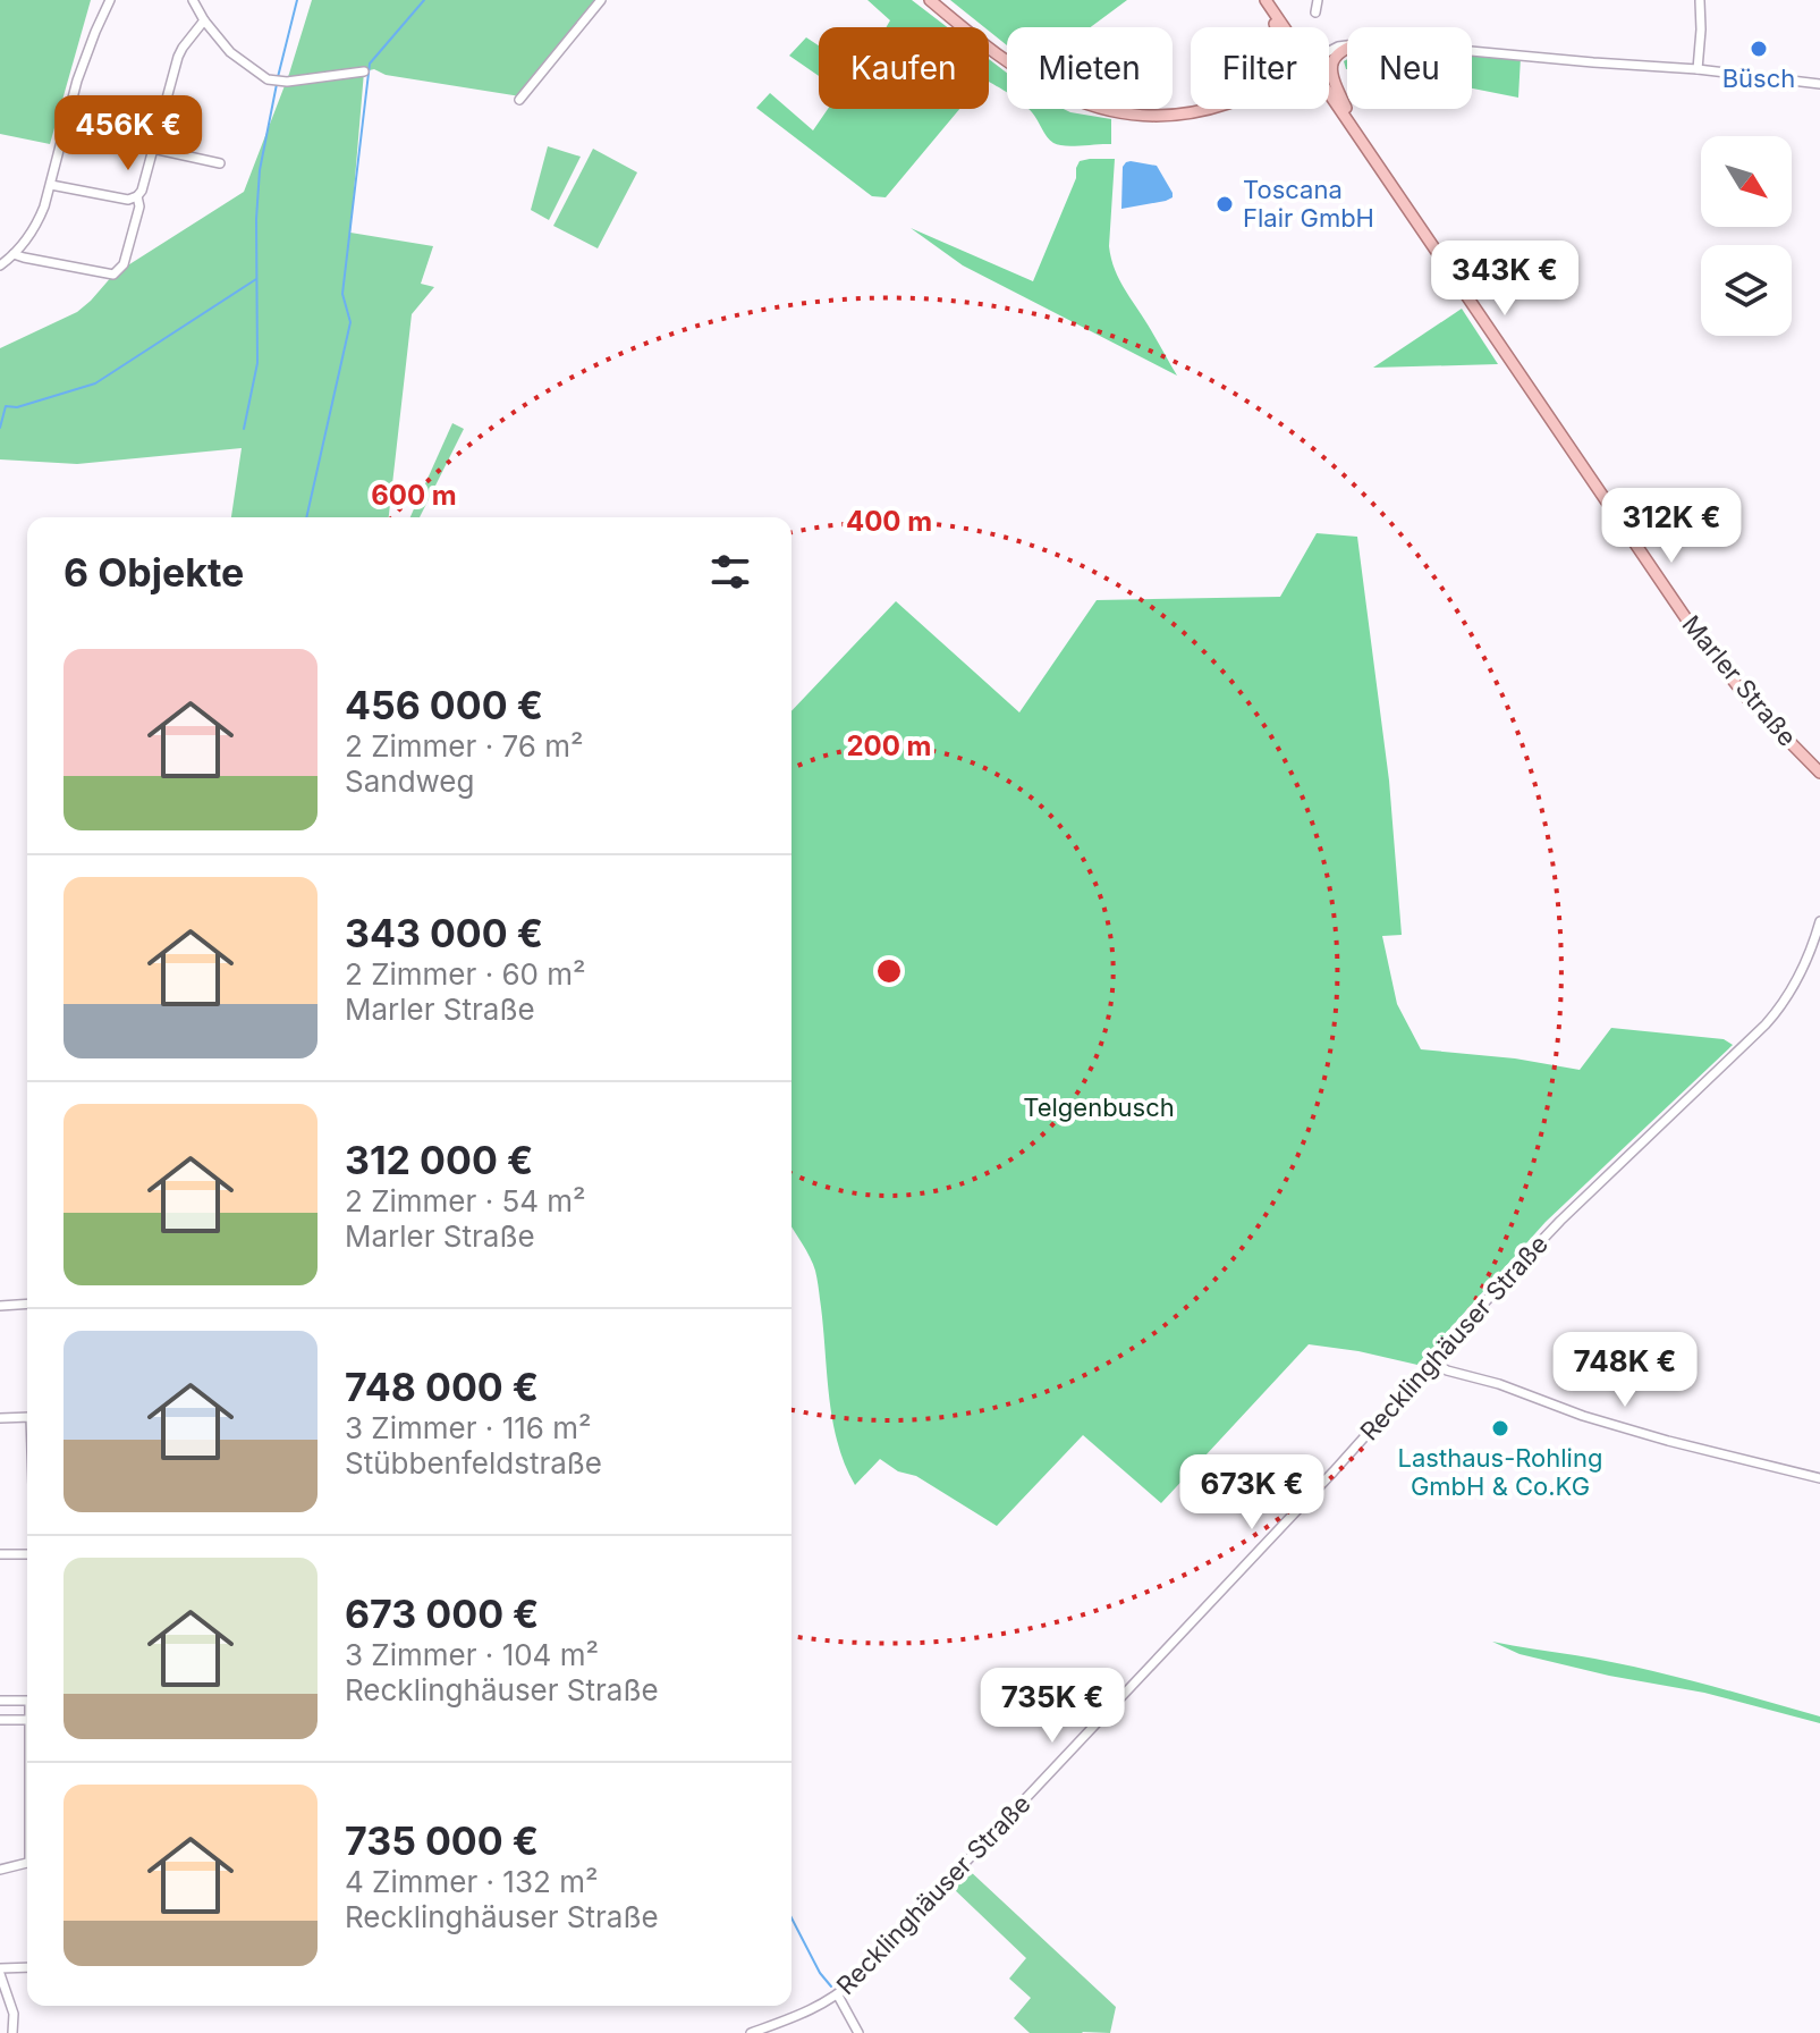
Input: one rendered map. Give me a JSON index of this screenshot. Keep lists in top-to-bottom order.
{
  "streets": {
    "main road": ["Marler Straße"],
    "street": ["Recklinghäuser Straße"]
  },
  "parks": ["Telgenbusch"],
  "places": ["Büsch", "Toscana Flair GmbH", "Lasthaus-Rohling GmbH & Co.KG"],
  "north": "bottom right",
  "page": {
    "chip": [
      "Kaufen",
      "Mieten",
      "Filter",
      "Neu"
    ],
    "price": [
      "456K €",
      "343K €",
      "312K €",
      "748K €",
      "673K €",
      "735K €"
    ],
    "heading": "6 Objekte",
    "list": [
      {
        "name": "456 000 €",
        "note": "2 Zimmer · 76 m² · Sandweg"
      },
      {
        "name": "343 000 €",
        "note": "2 Zimmer · 60 m² · Marler Straße"
      },
      {
        "name": "312 000 €",
        "note": "2 Zimmer · 54 m² · Marler Straße"
      },
      {
        "name": "748 000 €",
        "note": "3 Zimmer · 116 m² · Stübbenfeldstraße"
      },
      {
        "name": "673 000 €",
        "note": "3 Zimmer · 104 m² · Recklinghäuser Straße"
      },
      {
        "name": "735 000 €",
        "note": "4 Zimmer · 132 m² · Recklinghäuser Straße"
      }
    ]
  },
  "rings": ["600 m", "400 m", "200 m"]
}
